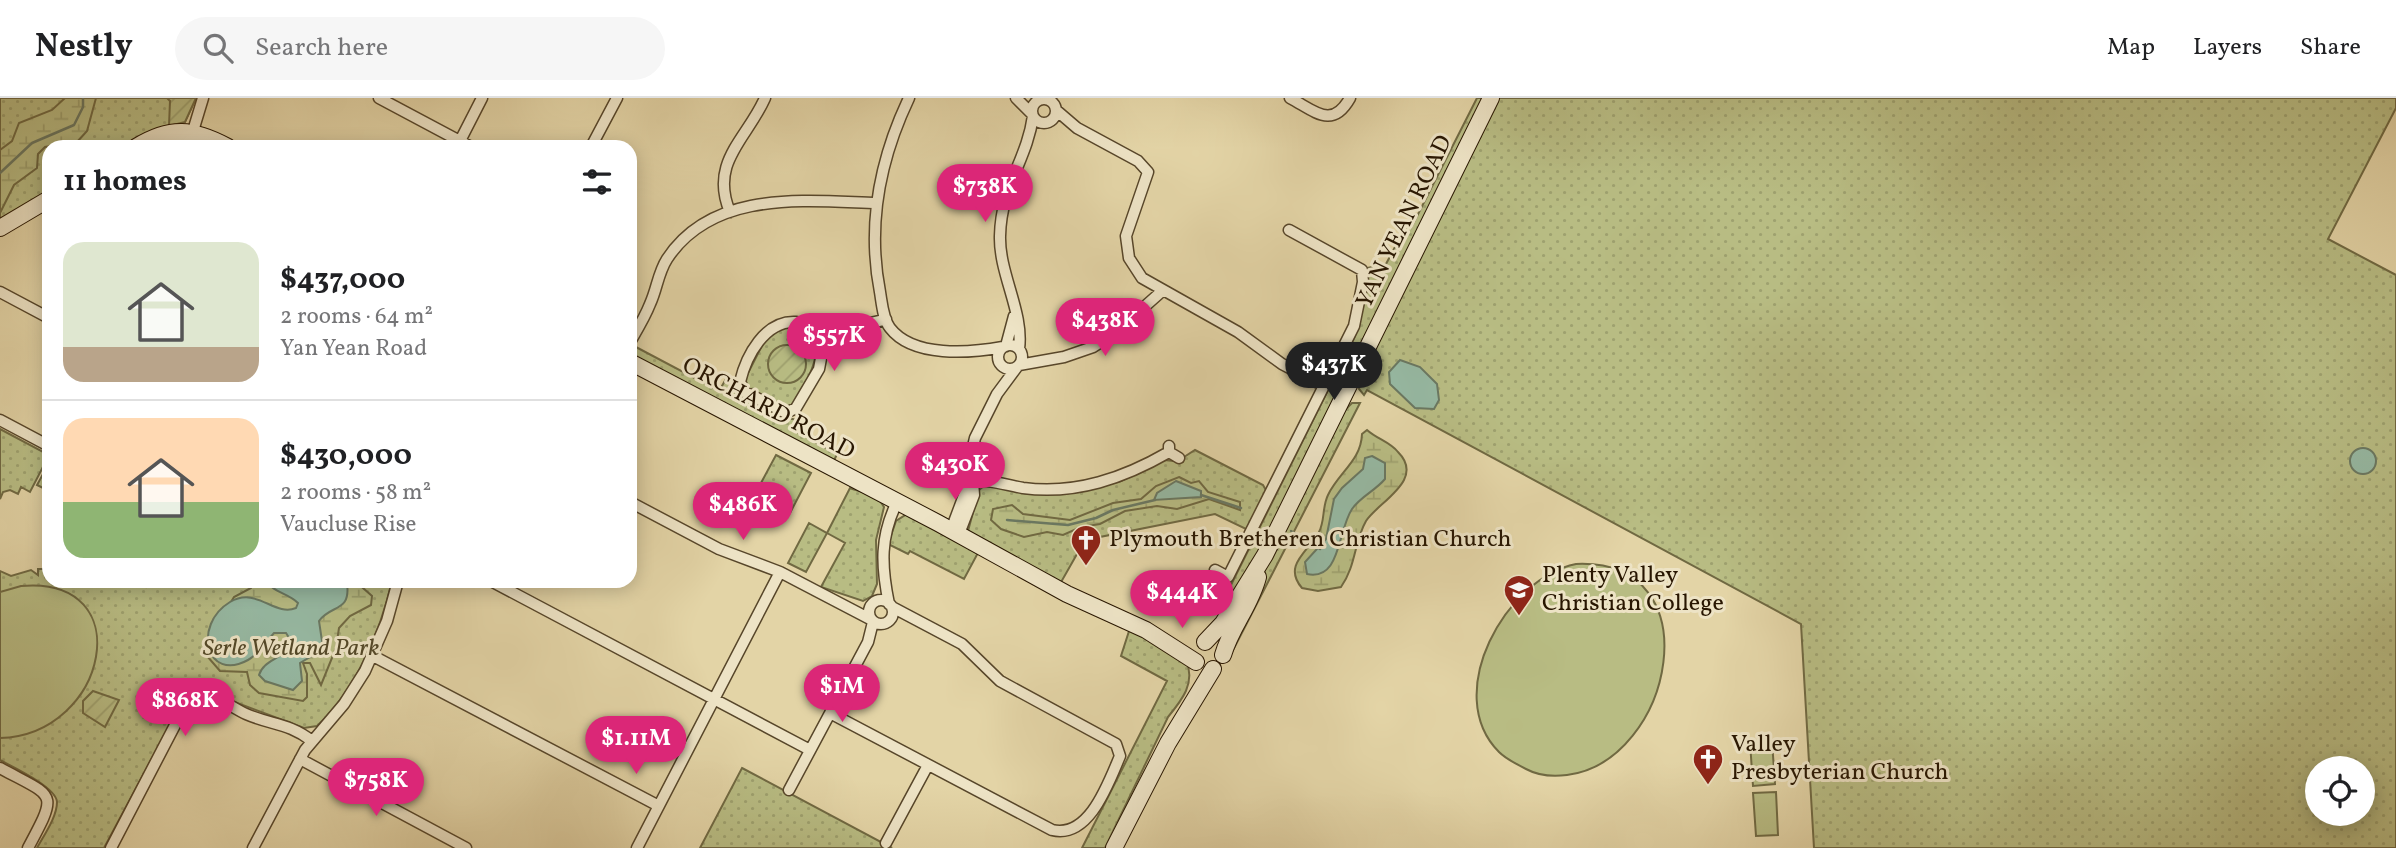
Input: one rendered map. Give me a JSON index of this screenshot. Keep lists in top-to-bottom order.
{
  "streets": {
    "main road": ["YAN YEAN ROAD", "ORCHARD ROAD"]
  },
  "crossings": [
    ["YAN YEAN ROAD", "ORCHARD ROAD"]
  ],
  "parks": ["Serle Wetland Park"],
  "places": {
    "church": ["Plymouth Bretheren Christian Church", "Valley Presbyterian Church"],
    "school or university": ["Plenty Valley Christian College"]
  },
  "page": {
    "header": "Nestly",
    "search": "Search here",
    "nav": ["Map", "Layers", "Share"],
    "heading": "11 homes",
    "price": [
      "$738K",
      "$438K",
      "$557K",
      "$437K",
      "$430K",
      "$486K",
      "$444K",
      "$1M",
      "$868K",
      "$1.11M",
      "$758K"
    ],
    "list": [
      {
        "name": "$437,000",
        "note": "2 rooms · 64 m² · Yan Yean Road"
      },
      {
        "name": "$430,000",
        "note": "2 rooms · 58 m² · Vaucluse Rise"
      }
    ]
  }
}
